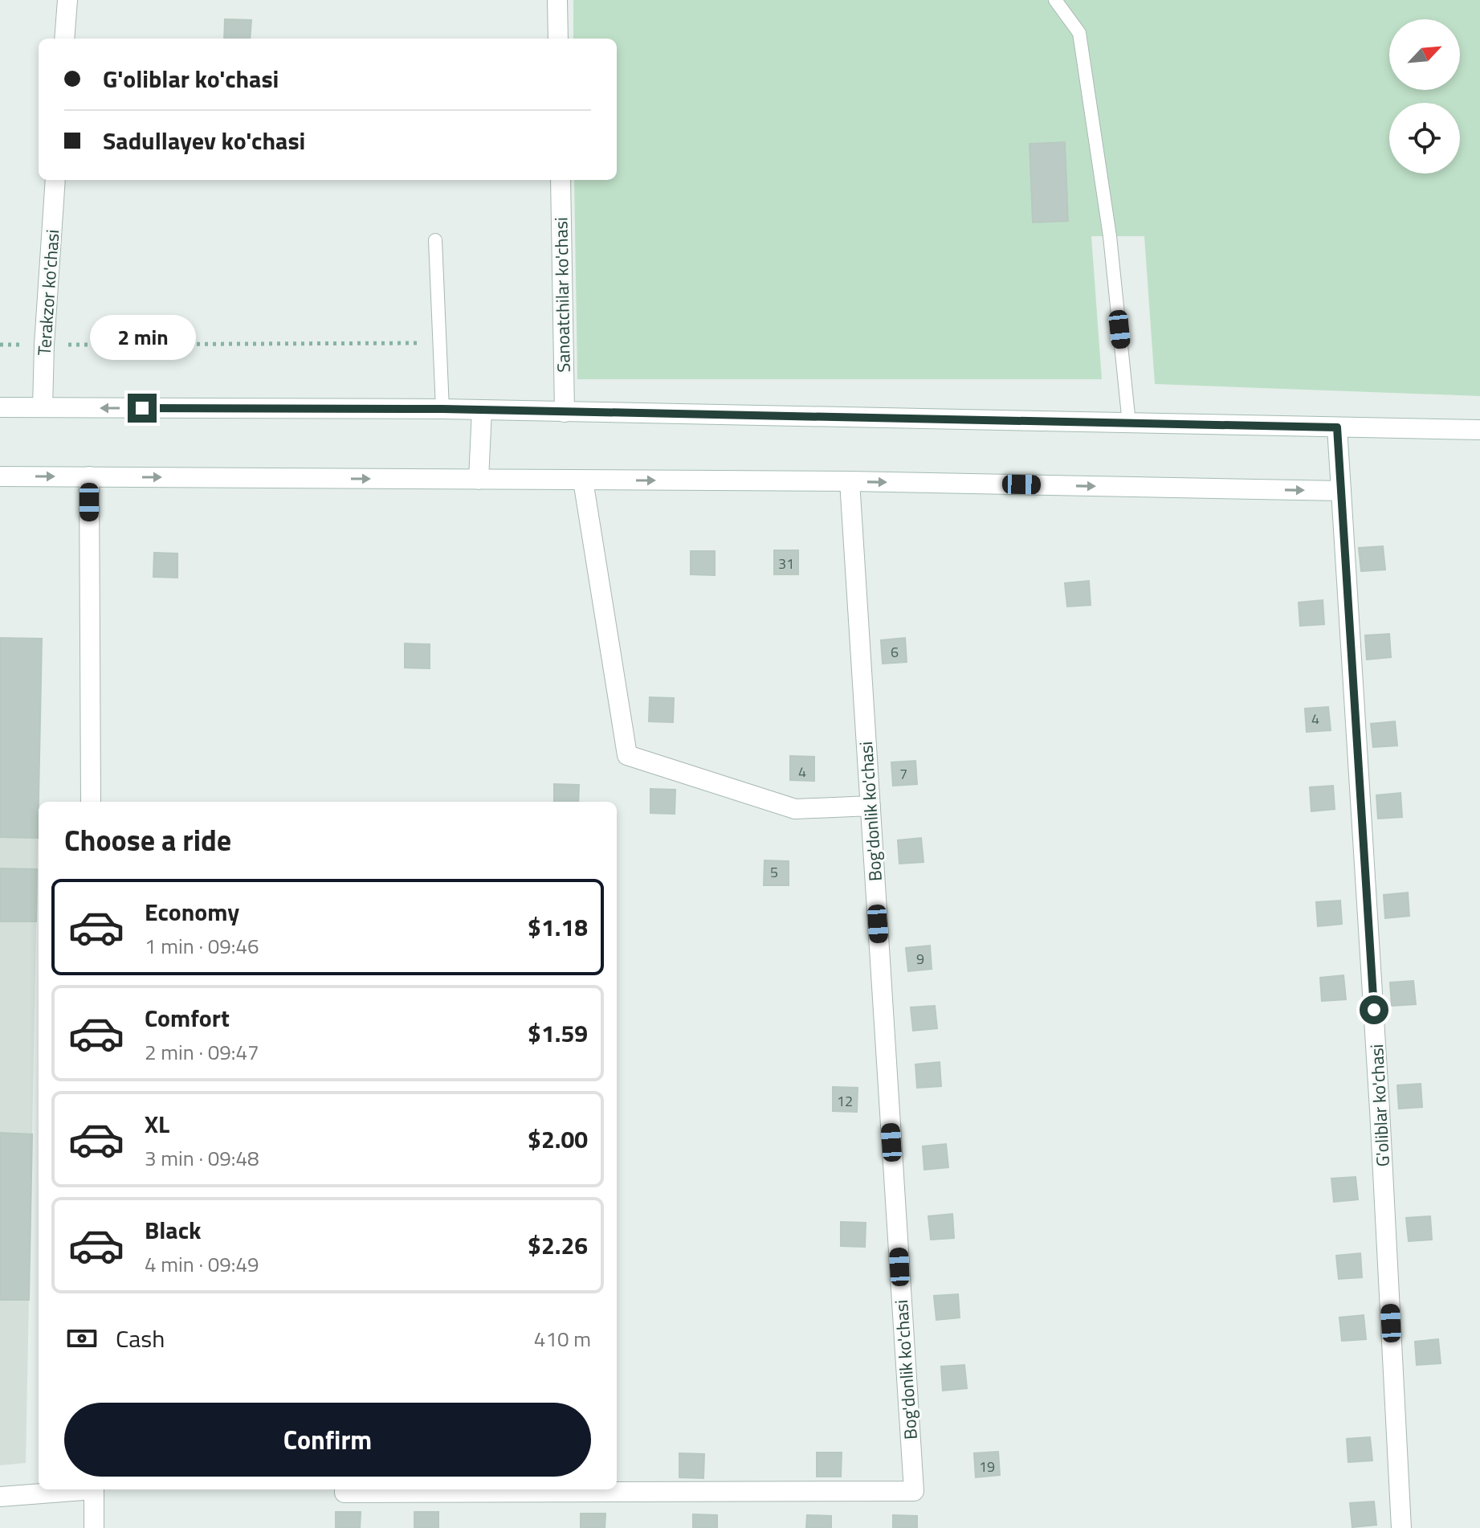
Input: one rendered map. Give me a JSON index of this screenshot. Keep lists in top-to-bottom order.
{
  "streets": {
    "street": [
      "Terakzor ko'chasi",
      "Sanoatchilar ko'chasi",
      "Bog'donlik ko'chasi",
      "G'oliblar ko'chasi"
    ]
  },
  "house_numbers": [
    "31",
    "6",
    "4",
    "4",
    "7",
    "5",
    "9",
    "12",
    "19"
  ],
  "north": "top right",
  "page": {
    "banner": ["G'oliblar ko'chasi", "Sadullayev ko'chasi"],
    "bubble": "2 min",
    "heading": "Choose a ride",
    "list": [
      {
        "name": "Economy",
        "note": "1 min · 09:46",
        "value": "$1.18"
      },
      {
        "name": "Comfort",
        "note": "2 min · 09:47",
        "value": "$1.59"
      },
      {
        "name": "XL",
        "note": "3 min · 09:48",
        "value": "$2.00"
      },
      {
        "name": "Black",
        "note": "4 min · 09:49",
        "value": "$2.26"
      }
    ],
    "pay": ["Cash", "410 m"],
    "buttons": "Confirm"
  }
}
